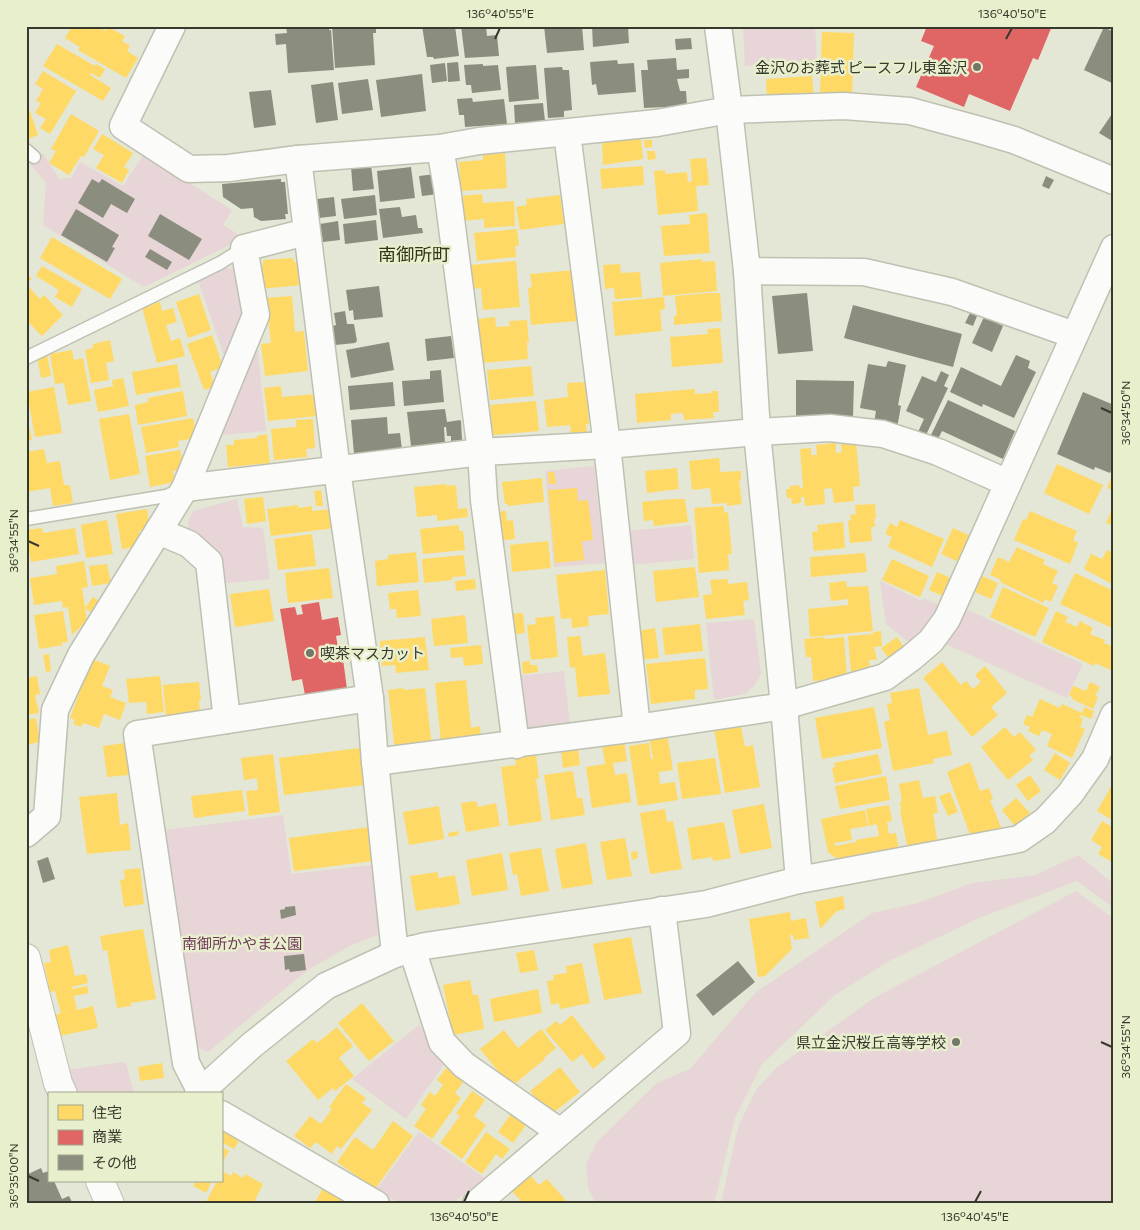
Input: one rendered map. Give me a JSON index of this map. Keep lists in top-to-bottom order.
{
  "districts": ["南御所町"],
  "parks": ["南御所かやま公園"],
  "places": ["金沢のお葬式 ピースフル東金沢", "喫茶マスカット", "県立金沢桜丘高等学校"],
  "legend": ["住宅", "商業", "その他"],
  "coordinates": [
    "136°40'55\"E",
    "136°40'50\"E",
    "36°34'50\"N",
    "36°34'55\"N",
    "36°35'00\"N",
    "136°40'45\"E"
  ]
}
